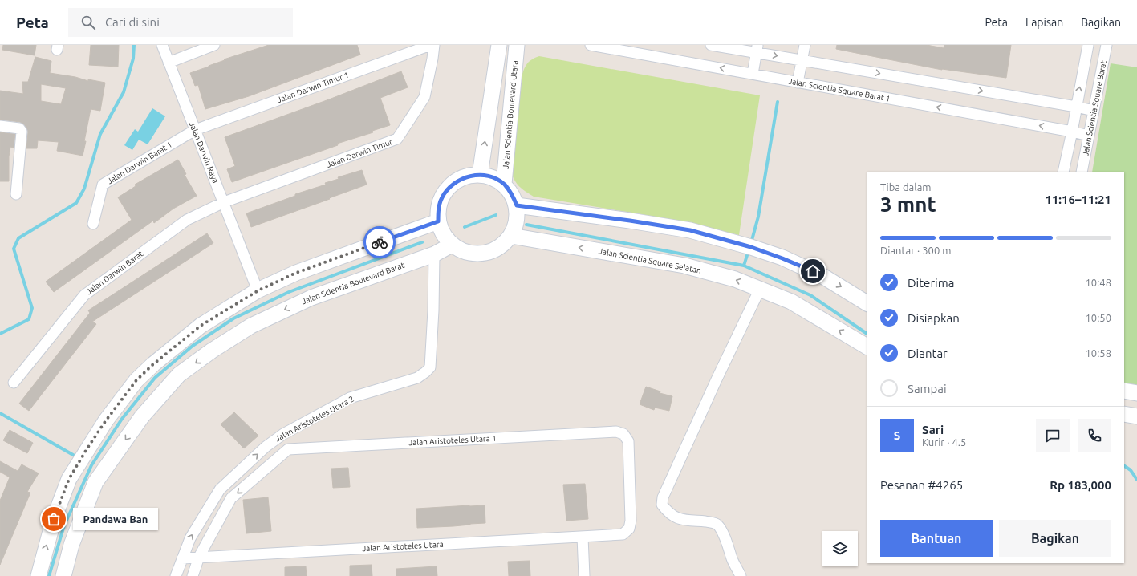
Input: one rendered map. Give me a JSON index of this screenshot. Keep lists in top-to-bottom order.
{
  "streets": {
    "street": [
      "Jalan Darwin Timur 1",
      "Jalan Scientia Square Barat 1",
      "Jalan Scientia Square Barat",
      "Jalan Scientia Boulevard Utara",
      "Jalan Darwin Raya",
      "Jalan Darwin Timur",
      "Jalan Darwin Barat 1",
      "Jalan Scientia Square Selatan",
      "Jalan Darwin Barat",
      "Jalan Scientia Boulevard Barat",
      "Jalan Aristoteles Utara 2",
      "Jalan Aristoteles Utara 1",
      "Jalan Aristoteles Utara"
    ]
  },
  "crossings": [
    ["Jalan Darwin Timur 1", "Jalan Darwin Raya"],
    ["Jalan Darwin Timur 1", "Jalan Darwin Barat 1"],
    ["Jalan Scientia Square Barat 1", "Jalan Scientia Square Barat"],
    ["Jalan Scientia Boulevard Utara", "Jalan Scientia Square Selatan"],
    ["Jalan Scientia Boulevard Utara", "Jalan Scientia Boulevard Barat"],
    ["Jalan Darwin Raya", "Jalan Darwin Timur"],
    ["Jalan Darwin Raya", "Jalan Darwin Barat 1"],
    ["Jalan Darwin Raya", "Jalan Darwin Barat"],
    ["Jalan Darwin Timur", "Jalan Darwin Barat"],
    ["Jalan Scientia Square Selatan", "Jalan Scientia Boulevard Barat"],
    ["Jalan Scientia Boulevard Barat", "Jalan Aristoteles Utara 2"],
    ["Jalan Aristoteles Utara 2", "Jalan Aristoteles Utara 1"],
    ["Jalan Aristoteles Utara 2", "Jalan Aristoteles Utara"],
    ["Jalan Aristoteles Utara 1", "Jalan Aristoteles Utara"]
  ],
  "places": ["Pandawa Ban"],
  "page": {
    "header": "Peta",
    "search": "Cari di sini",
    "nav": ["Peta", "Lapisan", "Bagikan"],
    "heading": ["3 mnt", "Tiba dalam", "11:16–11:21"],
    "panel": [
      "Sari",
      "Kurir · 4.5",
      "Pesanan #4265",
      "Rp 183,000"
    ],
    "bar": "Diantar · 300 m",
    "list": [
      ["Diterima", "10:48"],
      ["Disiapkan", "10:50"],
      ["Diantar", "10:58"],
      "Sampai"
    ],
    "round": "S",
    "bubble": "Pandawa Ban",
    "buttons": ["Bantuan", "Bagikan"]
  }
}
